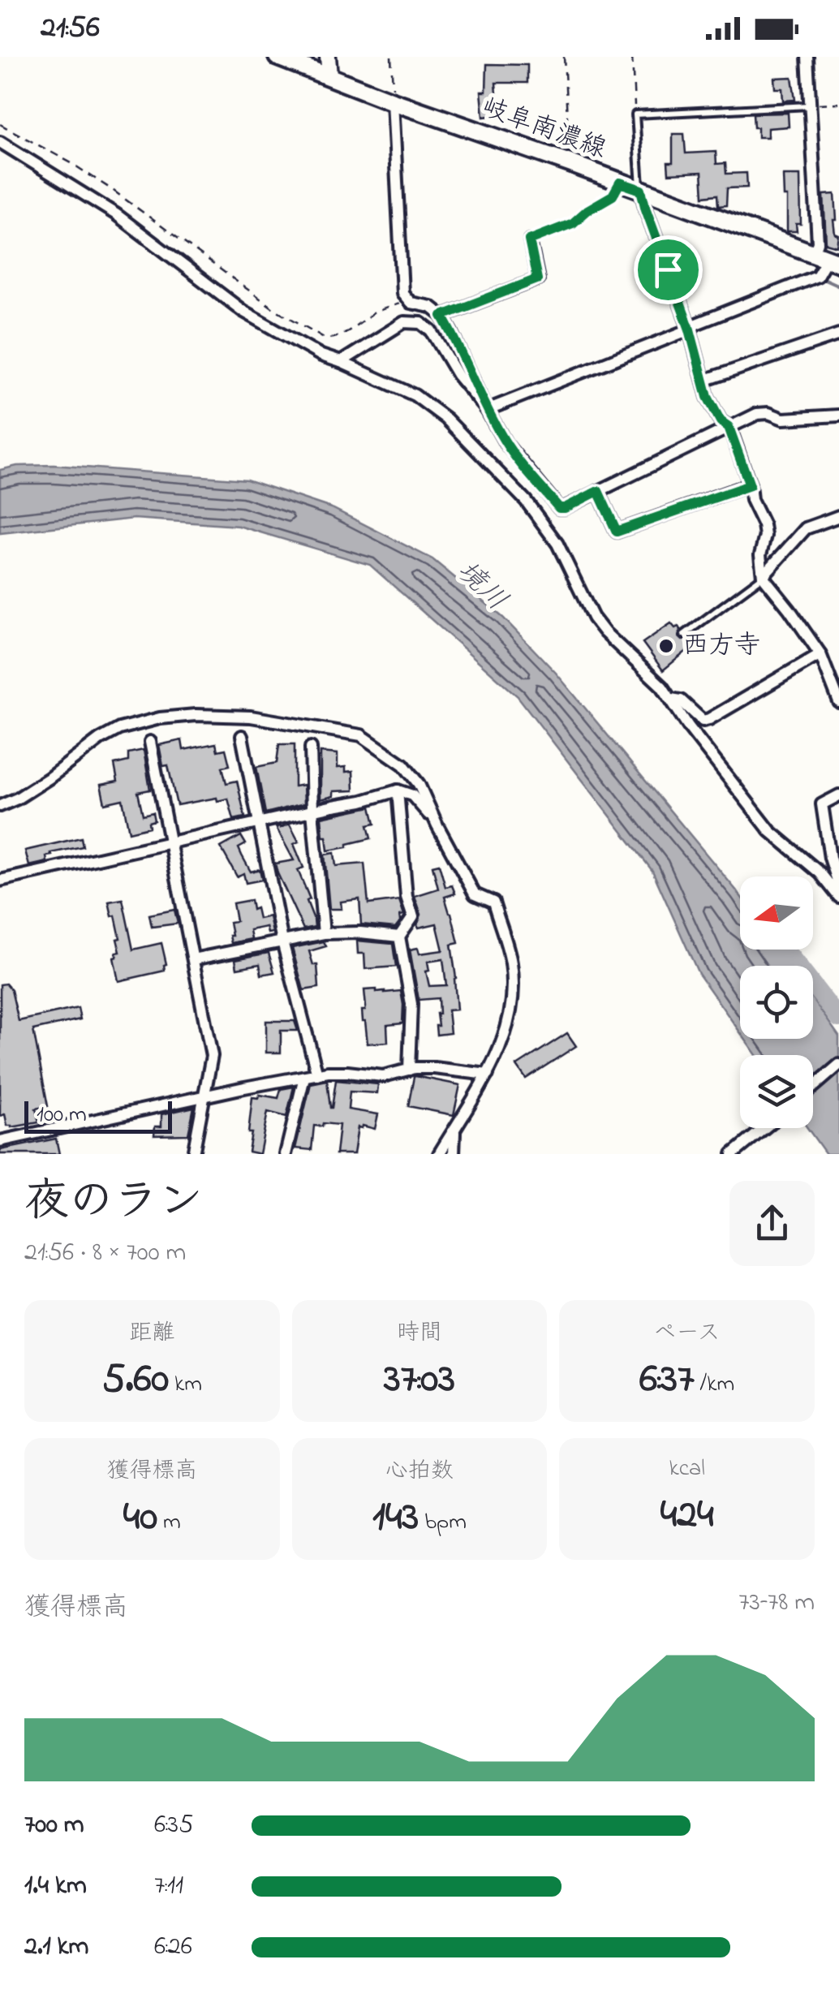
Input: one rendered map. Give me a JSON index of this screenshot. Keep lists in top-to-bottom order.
{
  "streets": {
    "main road": ["岐阜南濃線"]
  },
  "water": ["境川"],
  "places": ["西方寺"],
  "scale_bar": "100 m",
  "north": "left",
  "page": {
    "status": "21:56",
    "scale": "100 m",
    "heading": ["夜のラン", "21:56 · 8 × 700 m"],
    "stats": [
      ["距離", "5.60 km"],
      ["時間", "37:03"],
      ["ペース", "6:37 /km"],
      ["獲得標高", "40 m"],
      ["心拍数", "143 bpm"],
      ["kcal", "424"]
    ],
    "chart": ["獲得標高", "73–78 m"],
    "list": [
      {
        "name": "700 m",
        "note": "6:35"
      },
      {
        "name": "1.4 km",
        "note": "7:11"
      },
      {
        "name": "2.1 km",
        "note": "6:26"
      }
    ]
  }
}
